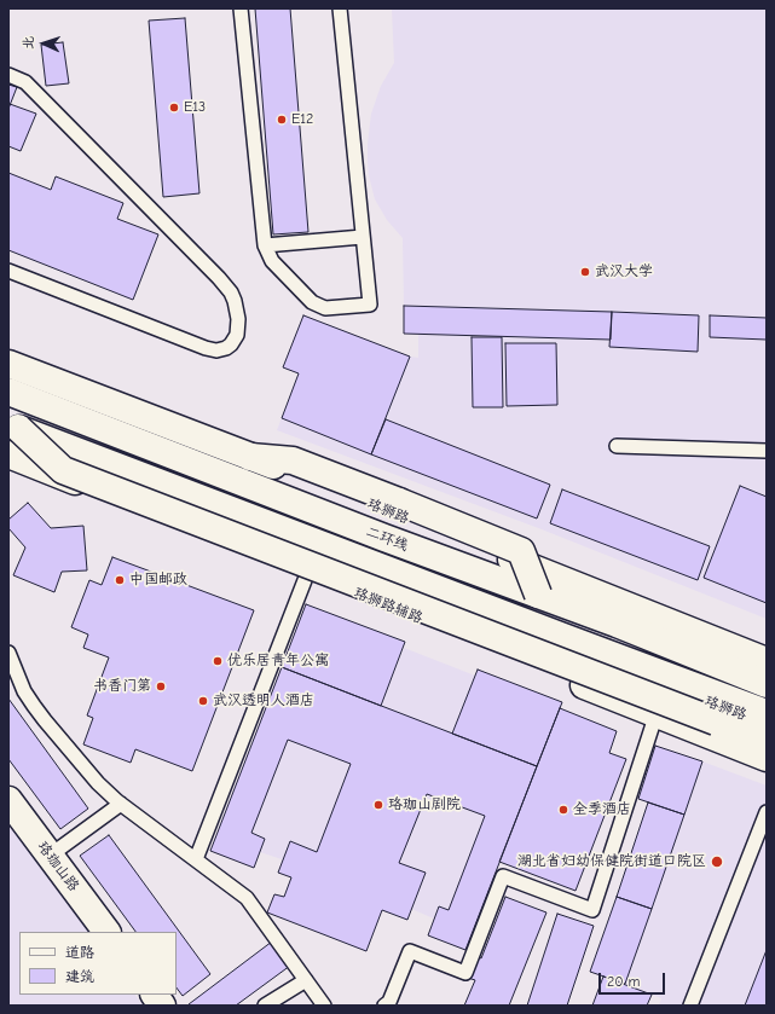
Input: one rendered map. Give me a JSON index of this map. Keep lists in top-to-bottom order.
{
  "streets": {
    "main road": [
      "珞狮路",
      "二环线",
      "珞狮路辅路",
      "珞珈山路"
    ]
  },
  "crossings": [
    ["珞狮路", "二环线"]
  ],
  "places": [
    "E13",
    "E12",
    "武汉大学",
    "中国邮政",
    "优乐居青年公寓",
    "书香门第",
    "武汉透明人酒店",
    "珞珈山剧院",
    "全季酒店",
    "湖北省妇幼保健院街道口院区"
  ],
  "legend": ["道路", "建筑"],
  "scale_bar": "20 m",
  "north": "left"
}
